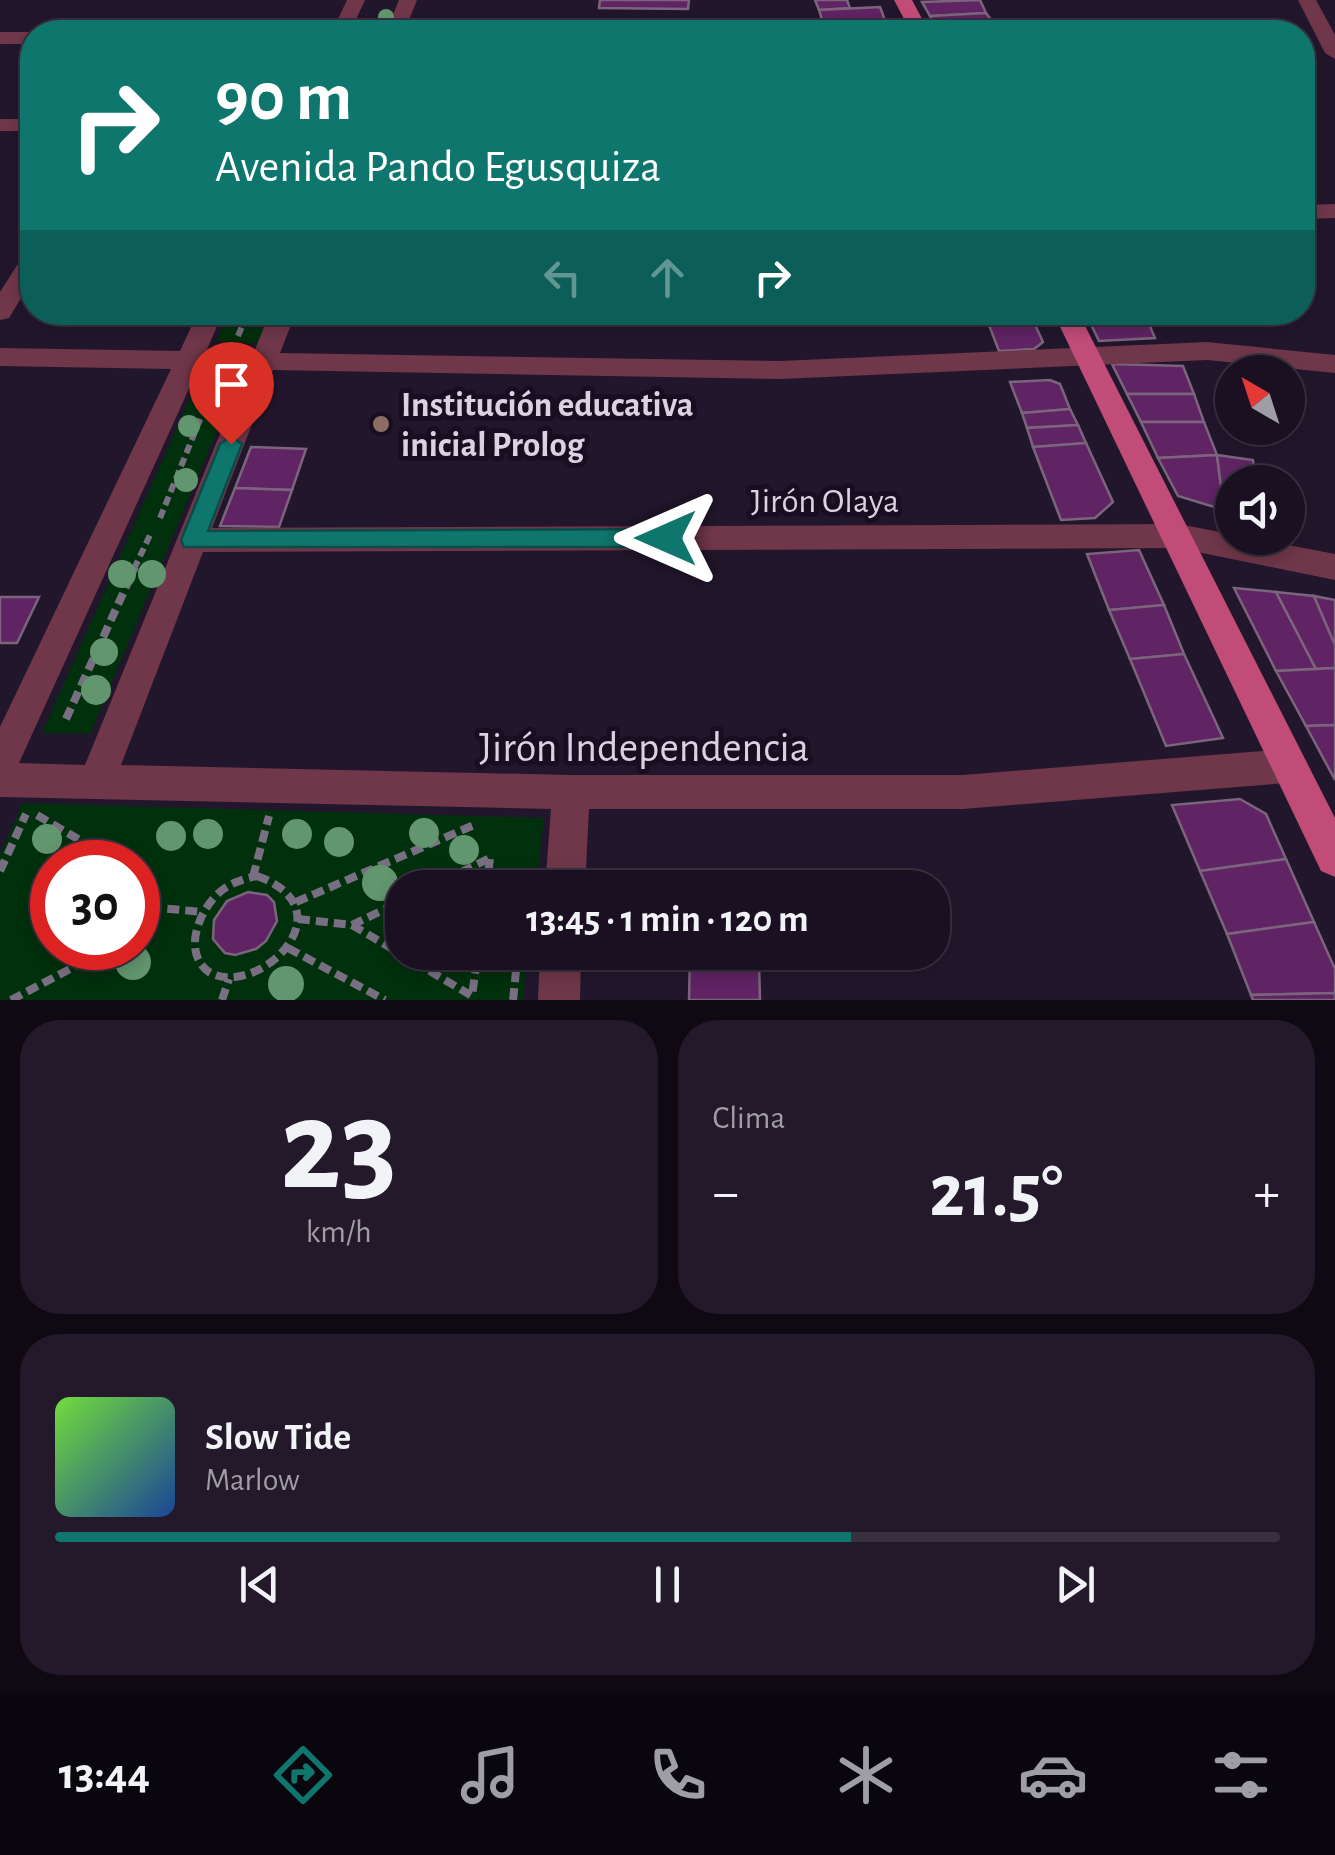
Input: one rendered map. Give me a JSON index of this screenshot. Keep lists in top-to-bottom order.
{
  "streets": {
    "street": ["Jirón Olaya", "Jirón Independencia"]
  },
  "places": ["Institución educativa inicial Prolog"],
  "north": "top left",
  "page": {
    "turn": ["90 m", "Avenida Pando Egusquiza"],
    "limit": "30",
    "trip": "13:45 · 1 min · 120 m",
    "tile": [
      ["23", "km/h"],
      "Clima"
    ],
    "heat": ["−", "21.5°", "+"],
    "song": ["Slow Tide", "Marlow"],
    "tabs": "13:44"
  }
}
